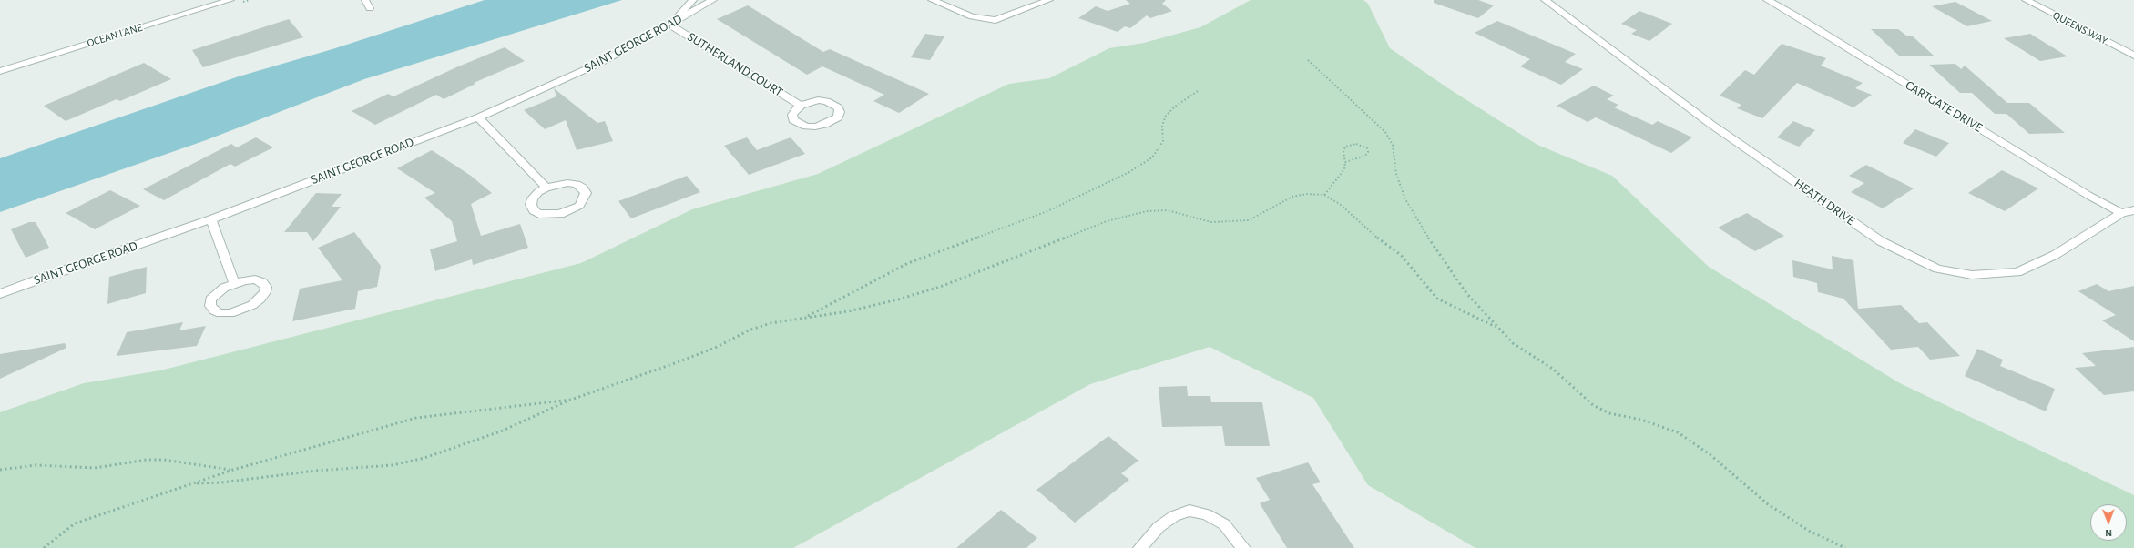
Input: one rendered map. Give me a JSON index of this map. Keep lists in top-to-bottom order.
{
  "streets": {
    "street": [
      "QUEENS WAY",
      "OCEAN LANE",
      "SAINT GEORGE ROAD",
      "SUTHERLAND COURT",
      "CARTGATE DRIVE",
      "HEATH DRIVE"
    ]
  },
  "crossings": [
    ["SAINT GEORGE ROAD", "SUTHERLAND COURT"],
    ["CARTGATE DRIVE", "HEATH DRIVE"]
  ],
  "north": "bottom"
}
